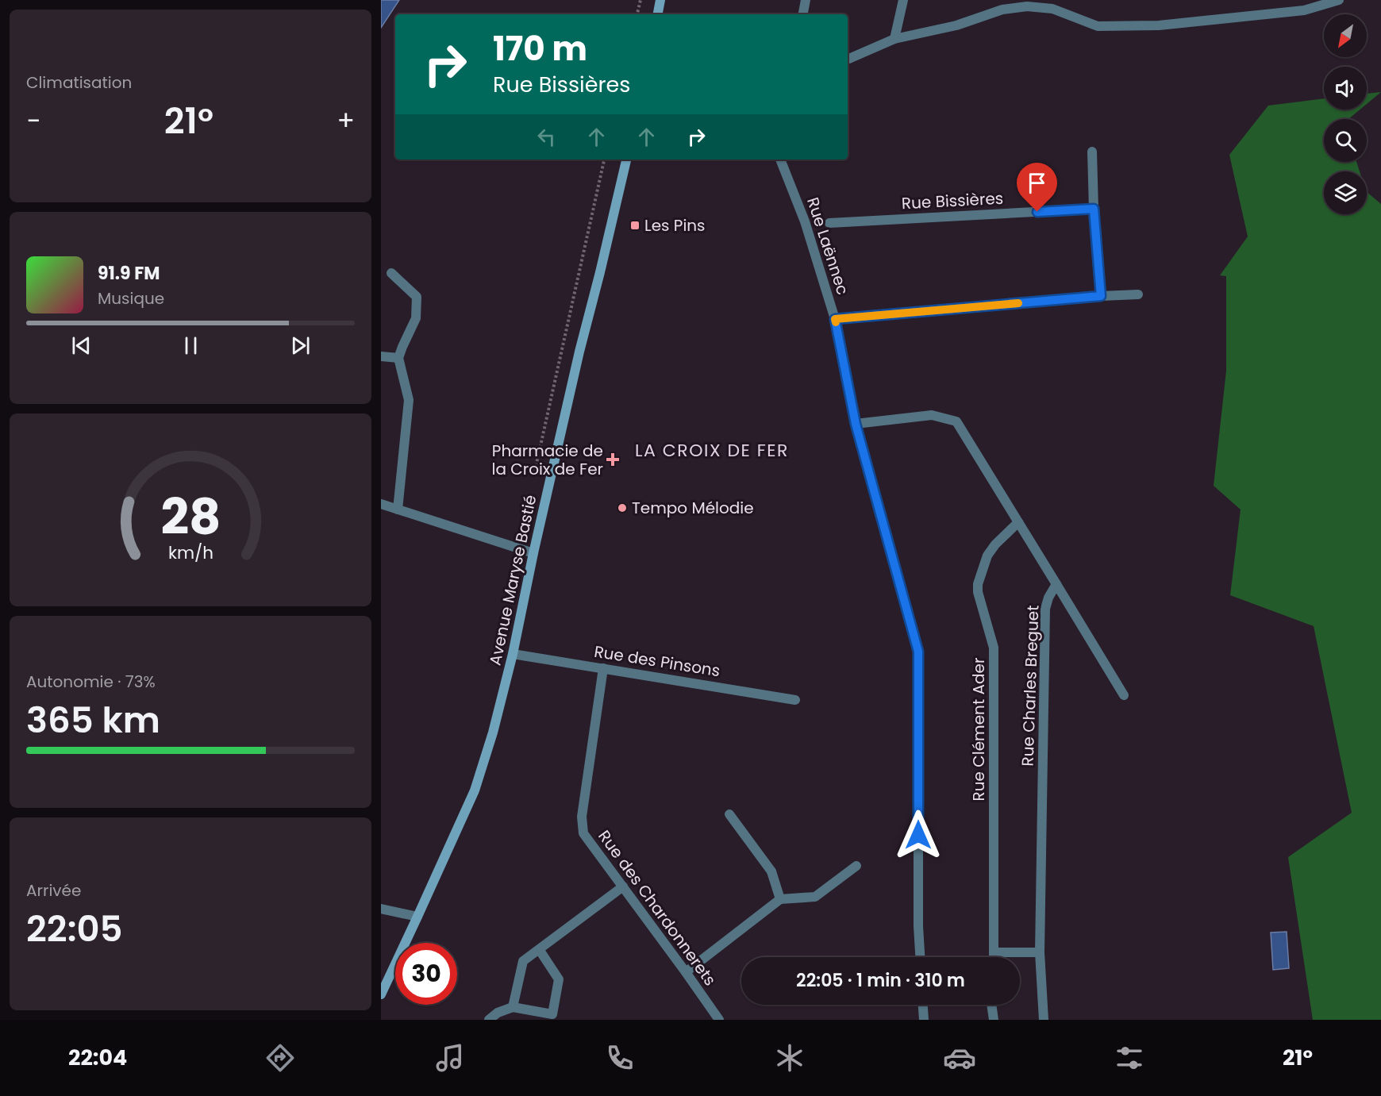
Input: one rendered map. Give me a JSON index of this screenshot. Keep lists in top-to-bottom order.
{
  "streets": {
    "street": [
      "Rue Bissières",
      "Rue Laënnec",
      "Avenue Maryse Bastié",
      "Rue des Pinsons",
      "Rue Charles Breguet",
      "Rue Clément Ader",
      "Rue des Chardonnerets"
    ]
  },
  "crossings": [
    ["Avenue Maryse Bastié", "Rue des Pinsons"],
    ["Rue des Pinsons", "Rue des Chardonnerets"]
  ],
  "districts": ["LA CROIX DE FER"],
  "places": {
    "transit": ["Les Pins"],
    "health": ["Pharmacie de la Croix de Fer"],
    "other": ["Tempo Mélodie"]
  },
  "north": "bottom left",
  "page": {
    "tile": [
      "Climatisation",
      ["Autonomie · 73%", "365 km"],
      ["Arrivée", "22:05"]
    ],
    "turn": ["170 m", "Rue Bissières"],
    "heat": ["−", "21°", "+"],
    "song": ["91.9 FM", "Musique"],
    "limit": "30",
    "trip": "22:05 · 1 min · 310 m",
    "tabs": ["22:04", "21°"],
    "gauge": ["28", "km/h"]
  }
}
